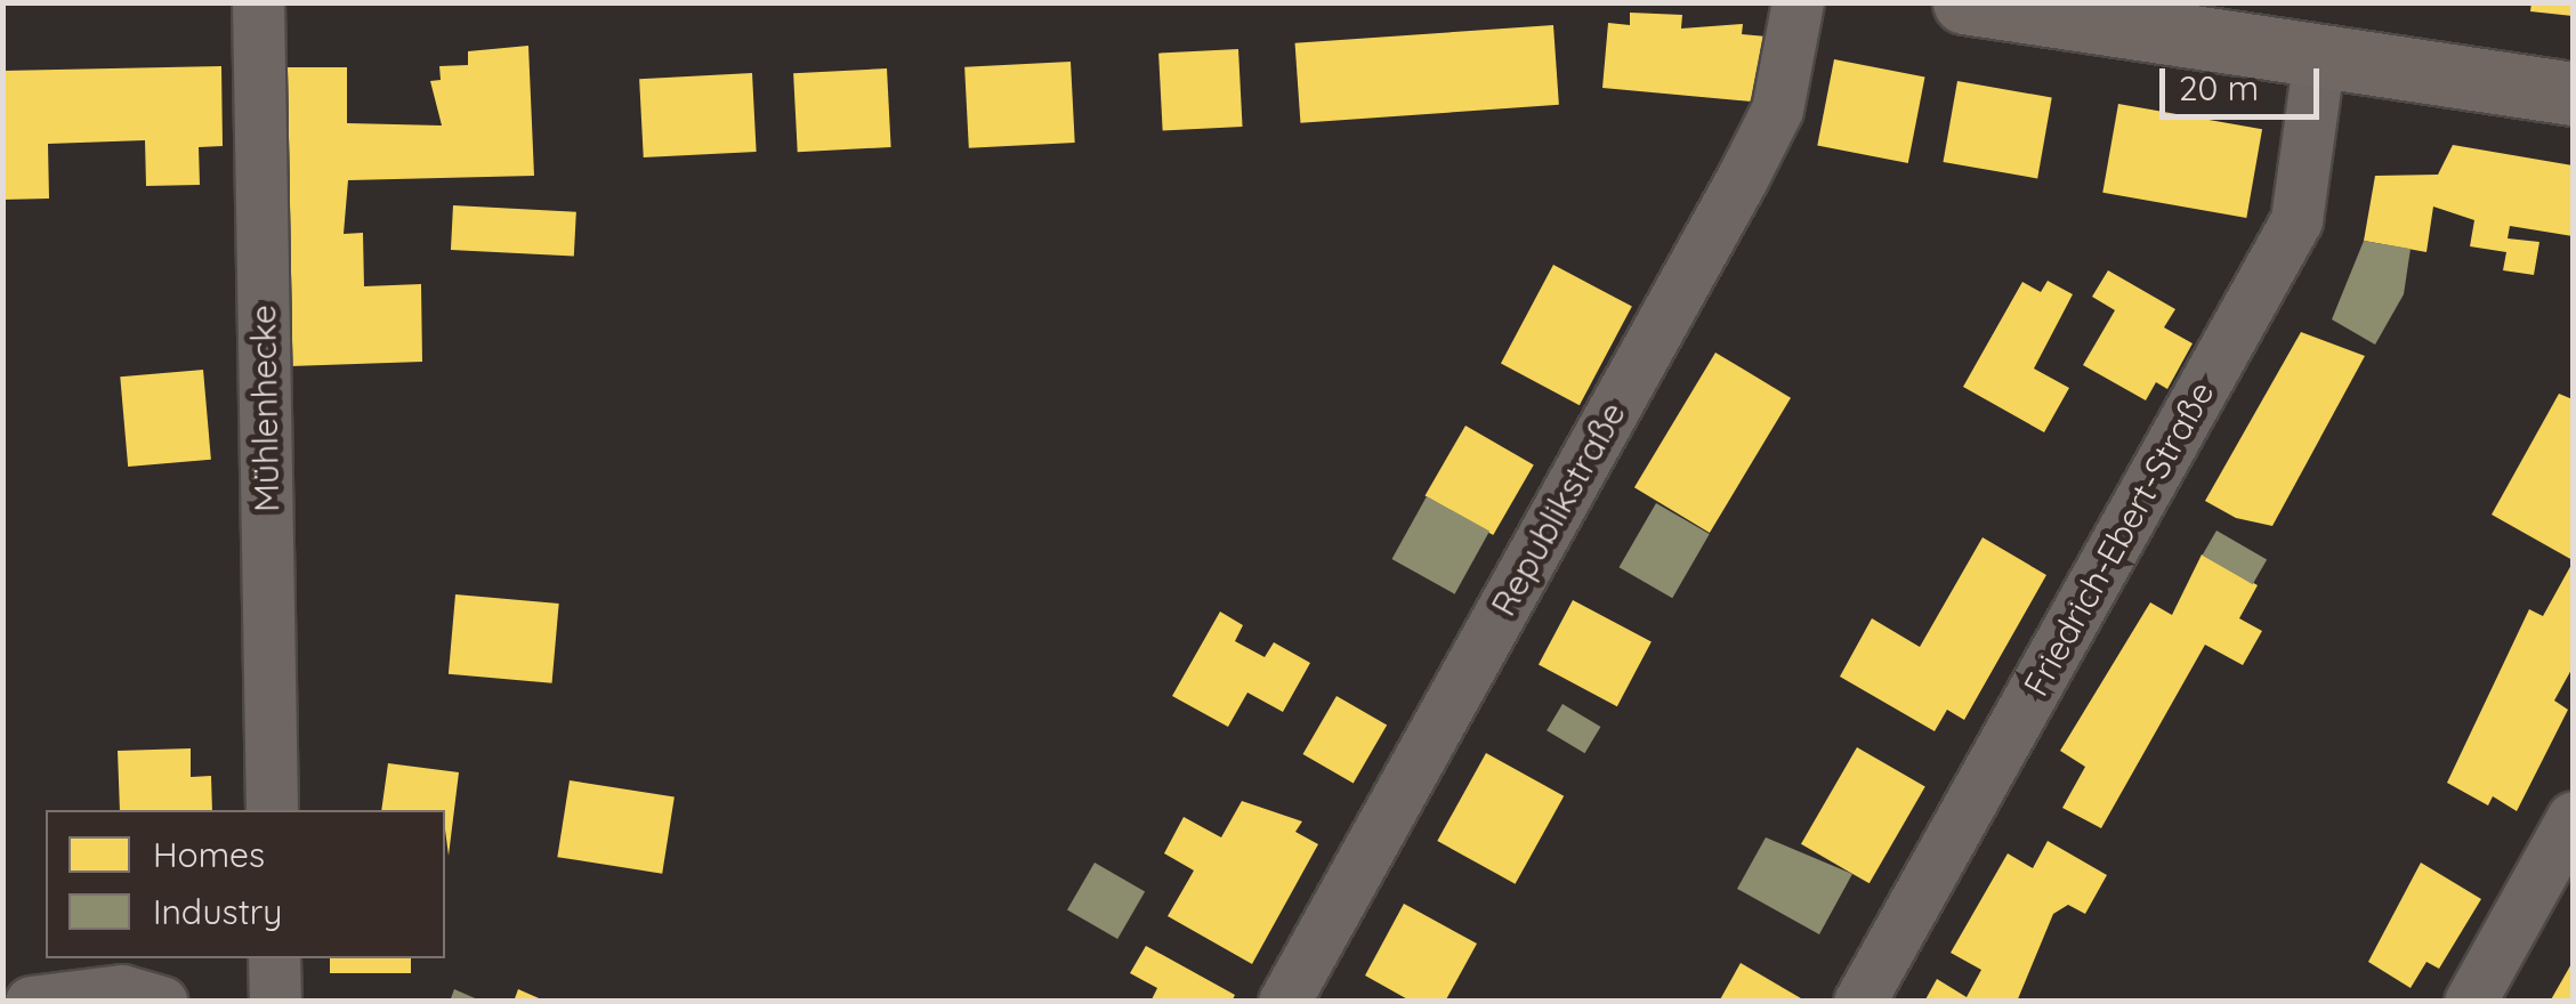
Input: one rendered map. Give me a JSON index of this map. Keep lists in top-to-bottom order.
{
  "streets": {
    "street": ["Mühlenhecke", "Republikstraße", "Friedrich-Ebert-Straße"]
  },
  "legend": ["Homes", "Industry"],
  "scale_bar": "20 m"
}
